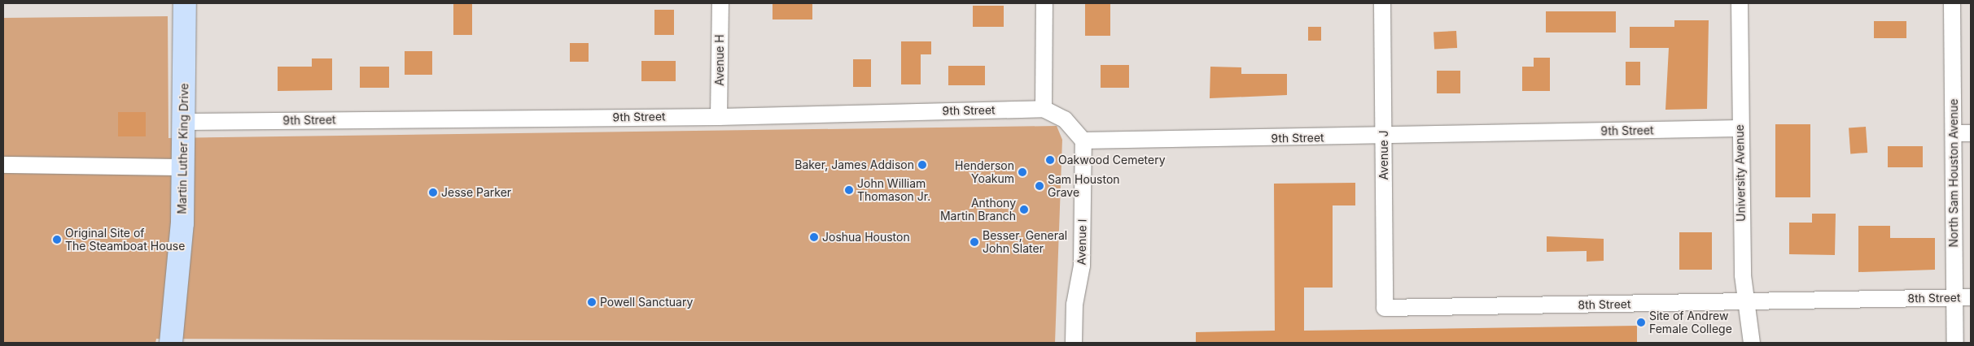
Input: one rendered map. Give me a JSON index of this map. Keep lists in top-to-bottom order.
{
  "streets": {
    "street": [
      "Avenue H",
      "9th Street",
      "Martin Luther King Drive",
      "Avenue J",
      "University Avenue",
      "North Sam Houston Avenue",
      "Avenue I",
      "8th Street"
    ]
  },
  "crossings": [
    ["Avenue H", "9th Street"],
    ["9th Street", "Martin Luther King Drive"],
    ["9th Street", "Avenue J"],
    ["9th Street", "University Avenue"],
    ["9th Street", "Avenue I"],
    ["Avenue J", "8th Street"],
    ["University Avenue", "8th Street"],
    ["North Sam Houston Avenue", "8th Street"]
  ],
  "places": [
    "Oakwood Cemetery",
    "Baker, James Addison",
    "Henderson Yoakum",
    "Sam Houston Grave",
    "John William Thomason Jr.",
    "Jesse Parker",
    "Anthony Martin Branch",
    "Joshua Houston",
    "Original Site of The Steamboat House",
    "Besser, General John Slater",
    "Powell Sanctuary",
    "Site of Andrew Female College"
  ]
}
